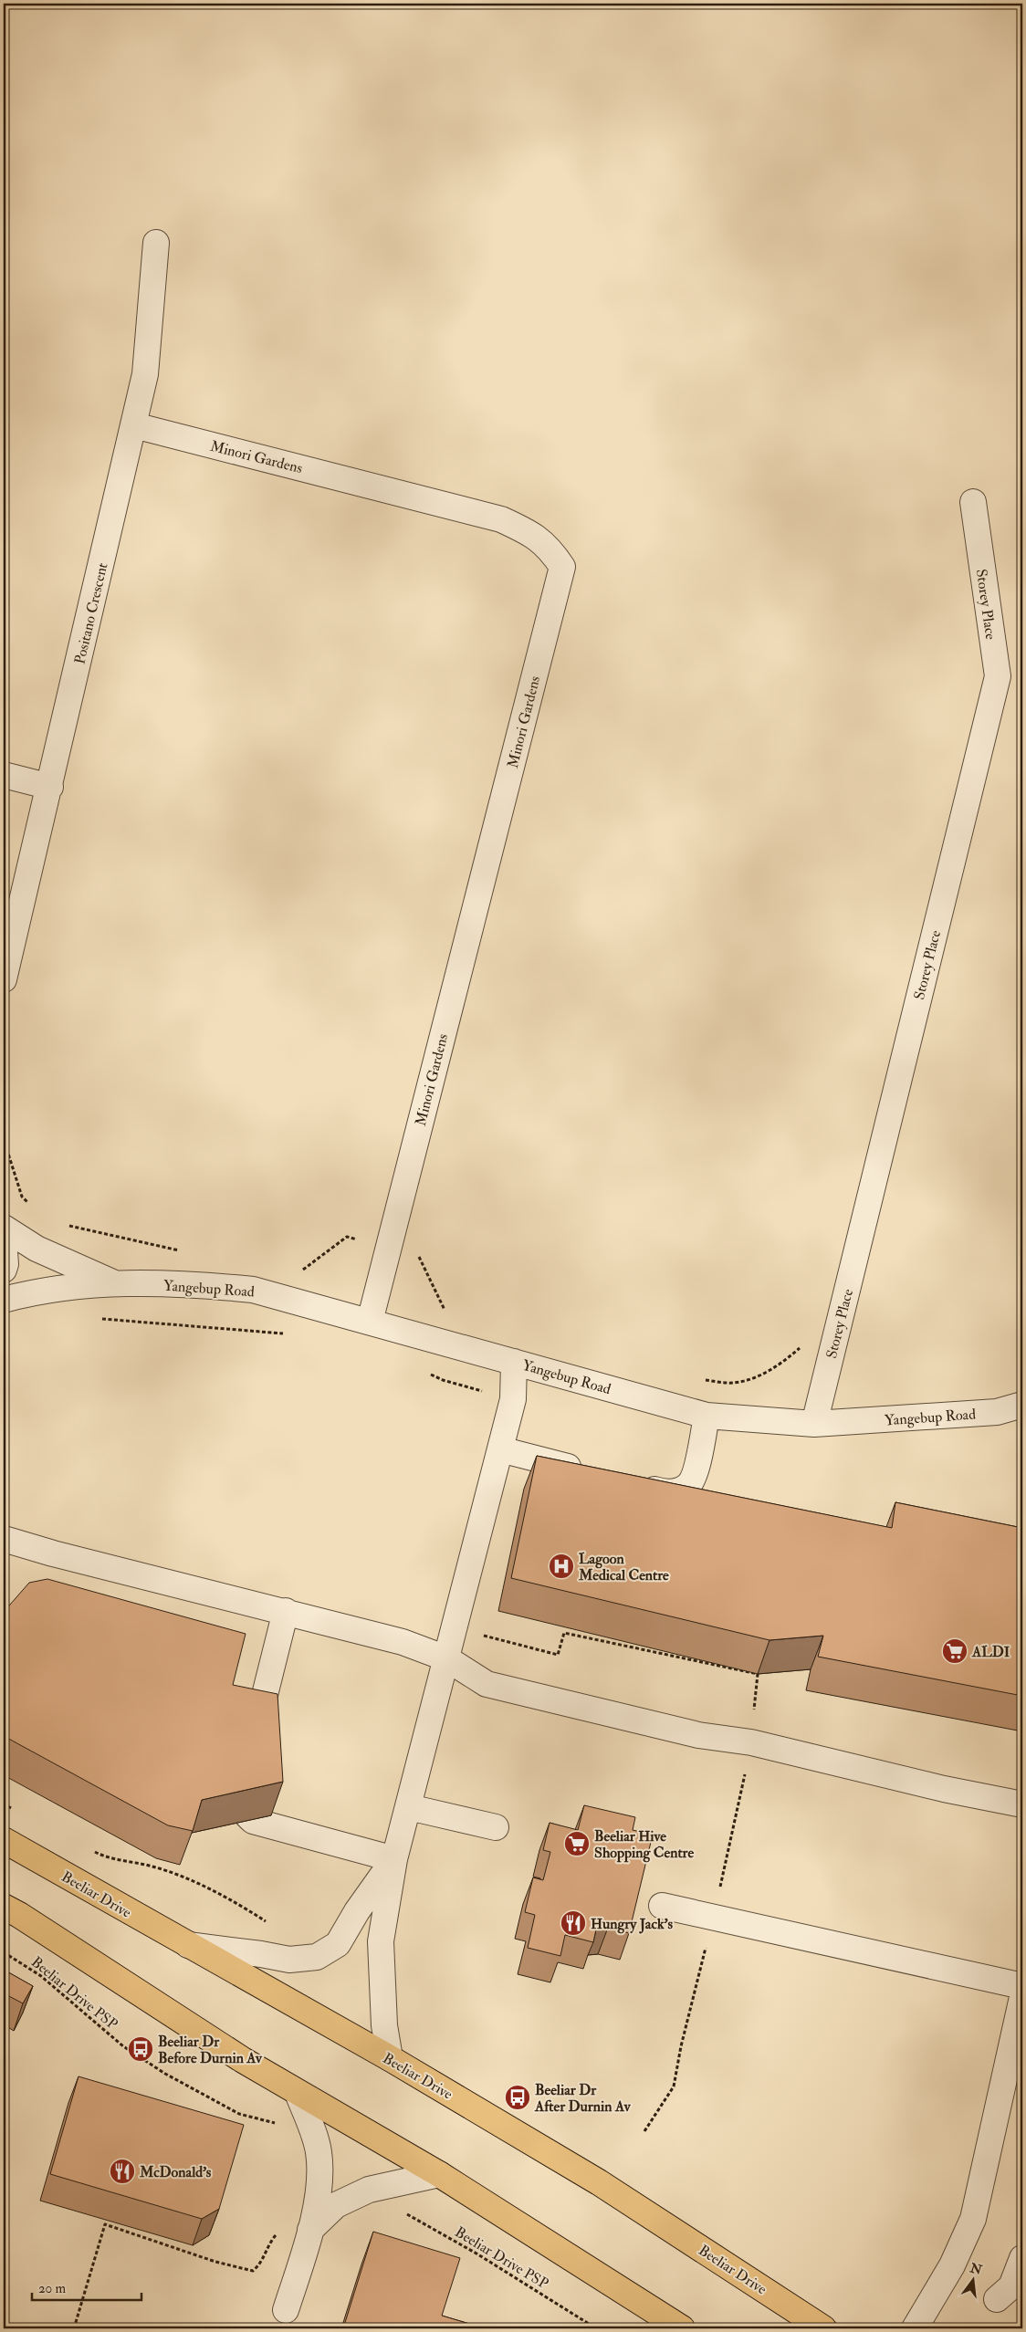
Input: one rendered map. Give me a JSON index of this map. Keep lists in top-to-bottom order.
{
  "streets": {
    "highway": ["Beeliar Drive"],
    "street": [
      "Minori Gardens",
      "Storey Place",
      "Positano Crescent",
      "Yangebup Road"
    ],
    "path": ["Beeliar Drive PSP"]
  },
  "crossings": [
    ["Minori Gardens", "Positano Crescent"],
    ["Minori Gardens", "Yangebup Road"],
    ["Storey Place", "Yangebup Road"]
  ],
  "places": {
    "hospital": ["Lagoon Medical Centre"],
    "supermarket": ["ALDI", "Beeliar Hive Shopping Centre"],
    "restaurant": ["Hungry Jack's", "McDonald's"],
    "bus stop": ["Beeliar Dr Before Durnin Av", "Beeliar Dr After Durnin Av"]
  },
  "scale_bar": "20 m",
  "north": "top"
}
